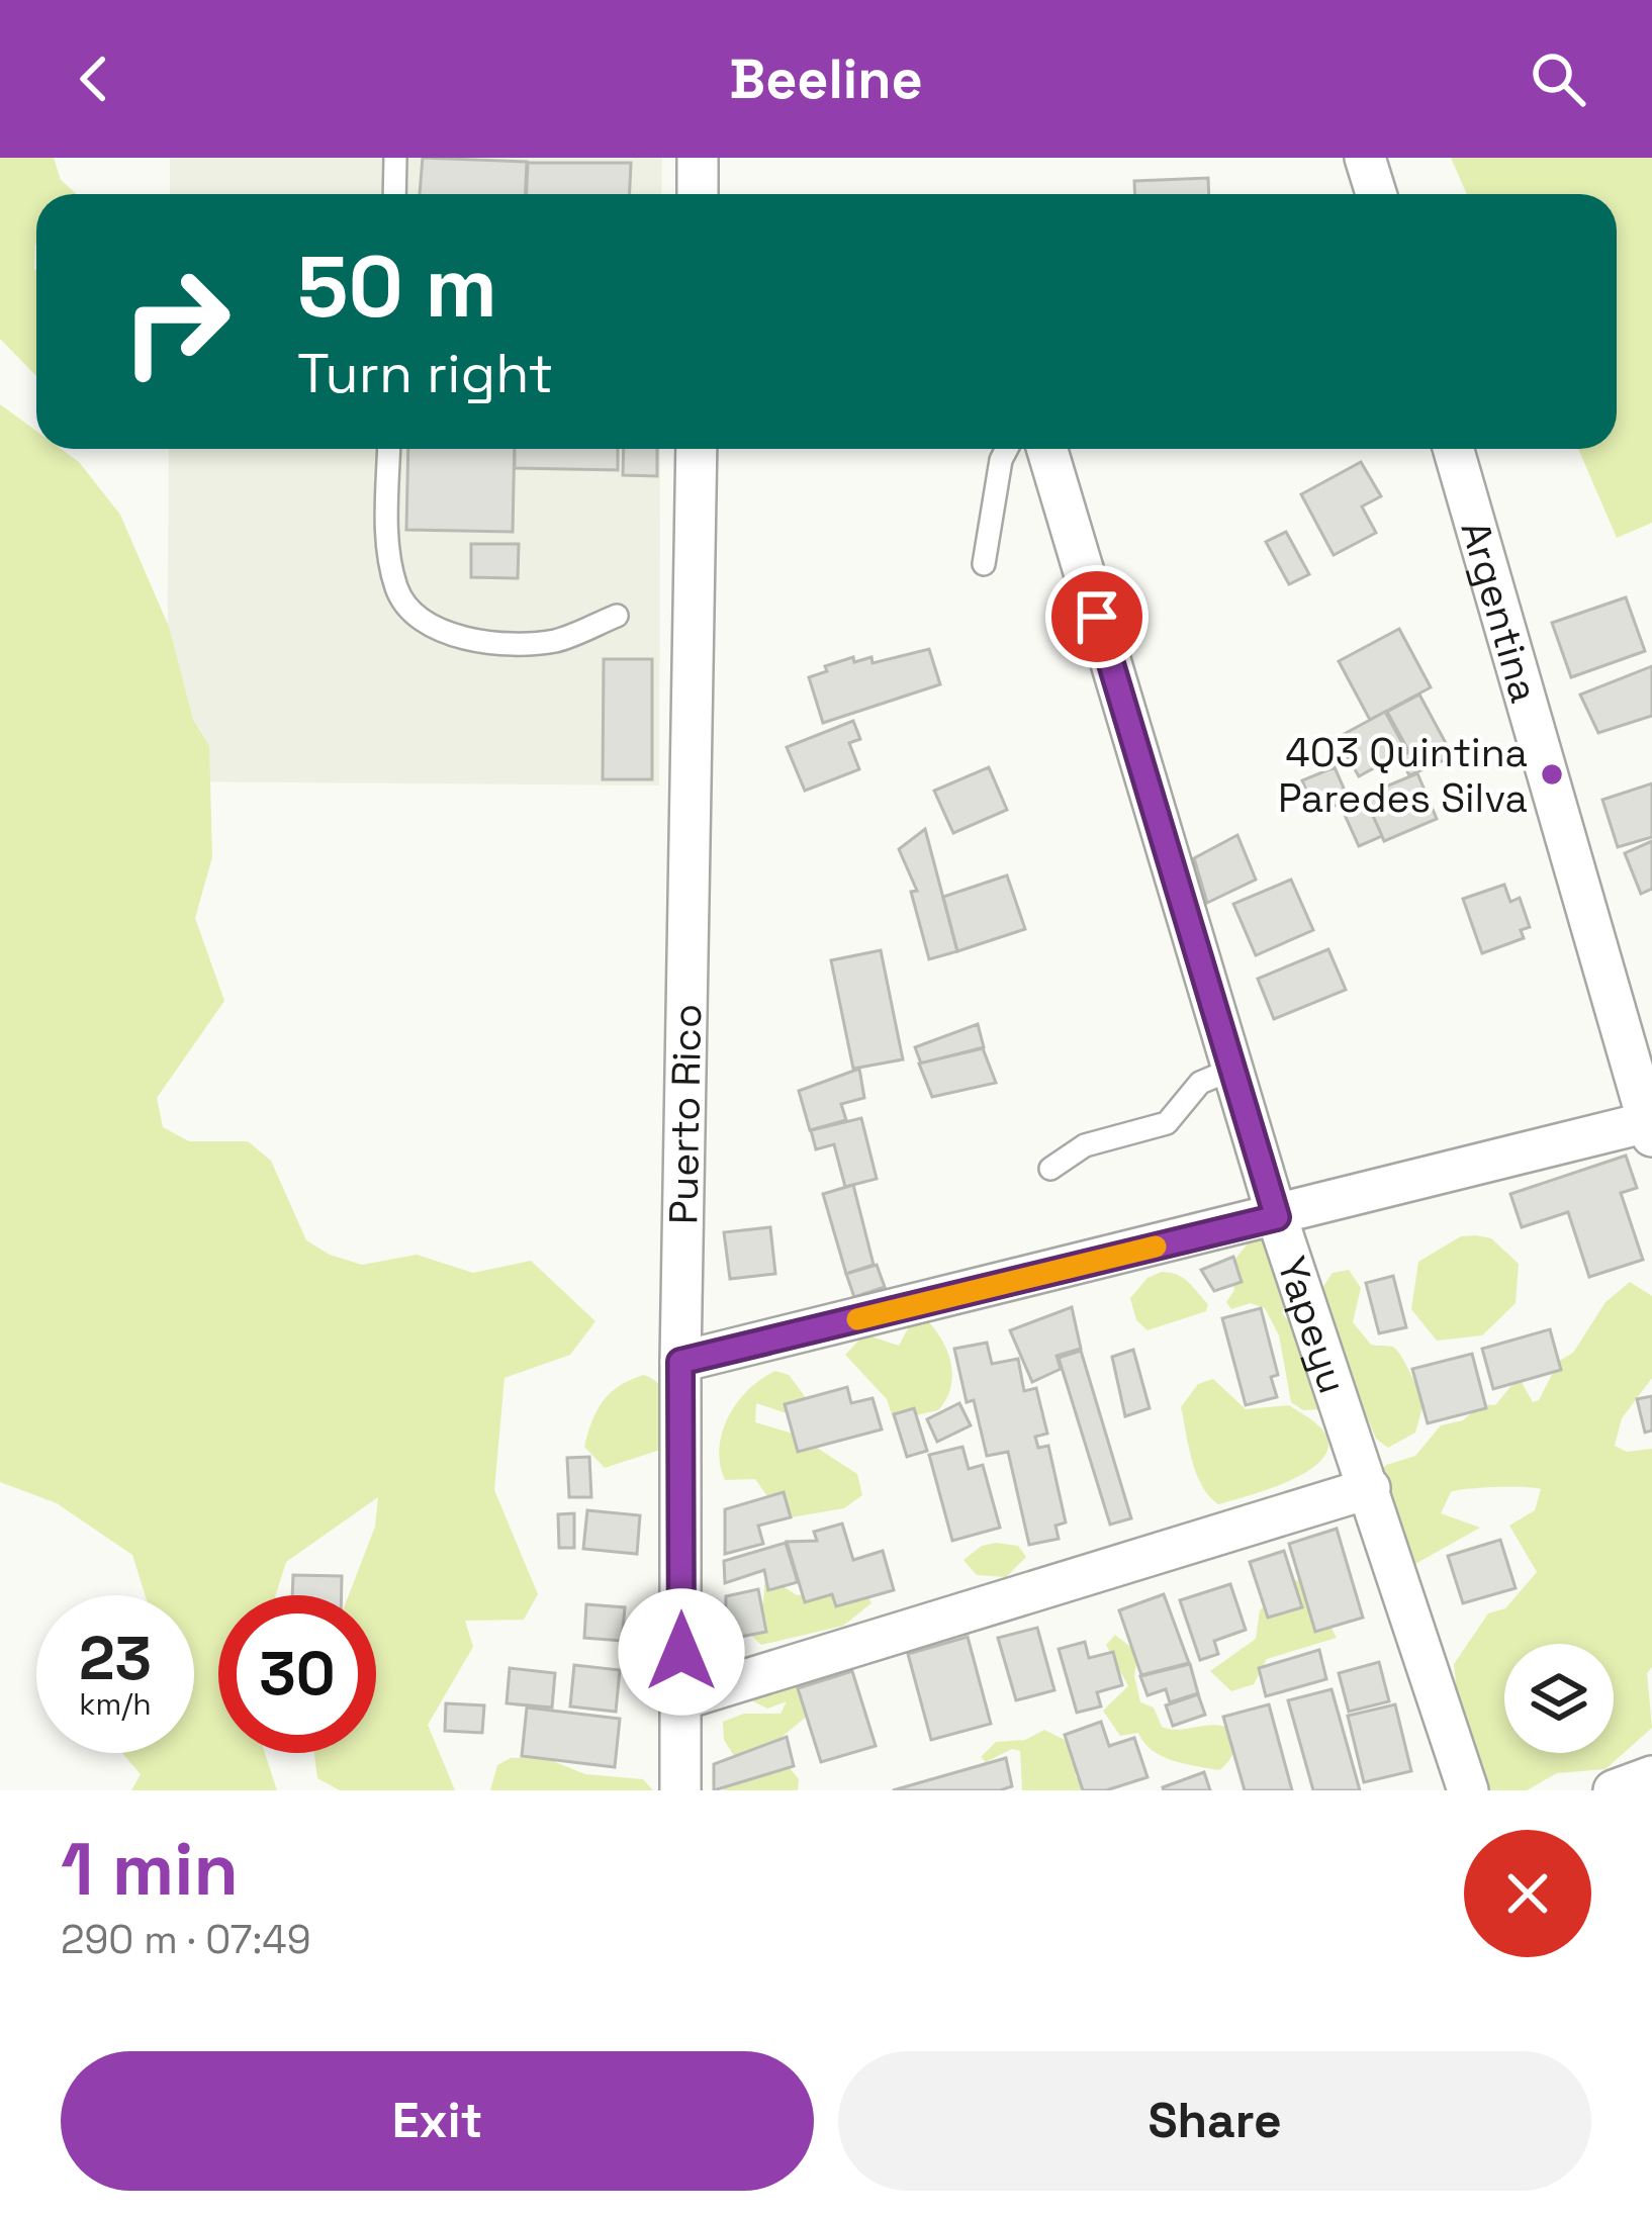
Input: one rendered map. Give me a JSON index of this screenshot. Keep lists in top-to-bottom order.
{
  "streets": {
    "street": ["Argentina", "Puerto Rico", "Yapeyu"]
  },
  "places": ["403 Quintina Paredes Silva"],
  "page": {
    "header": "Beeline",
    "turn": ["50 m", "Turn right"],
    "speed": "23 km/h",
    "limit": "30",
    "heading": ["1 min", "290 m · 07:49"],
    "buttons": ["Exit", "Share"]
  }
}
